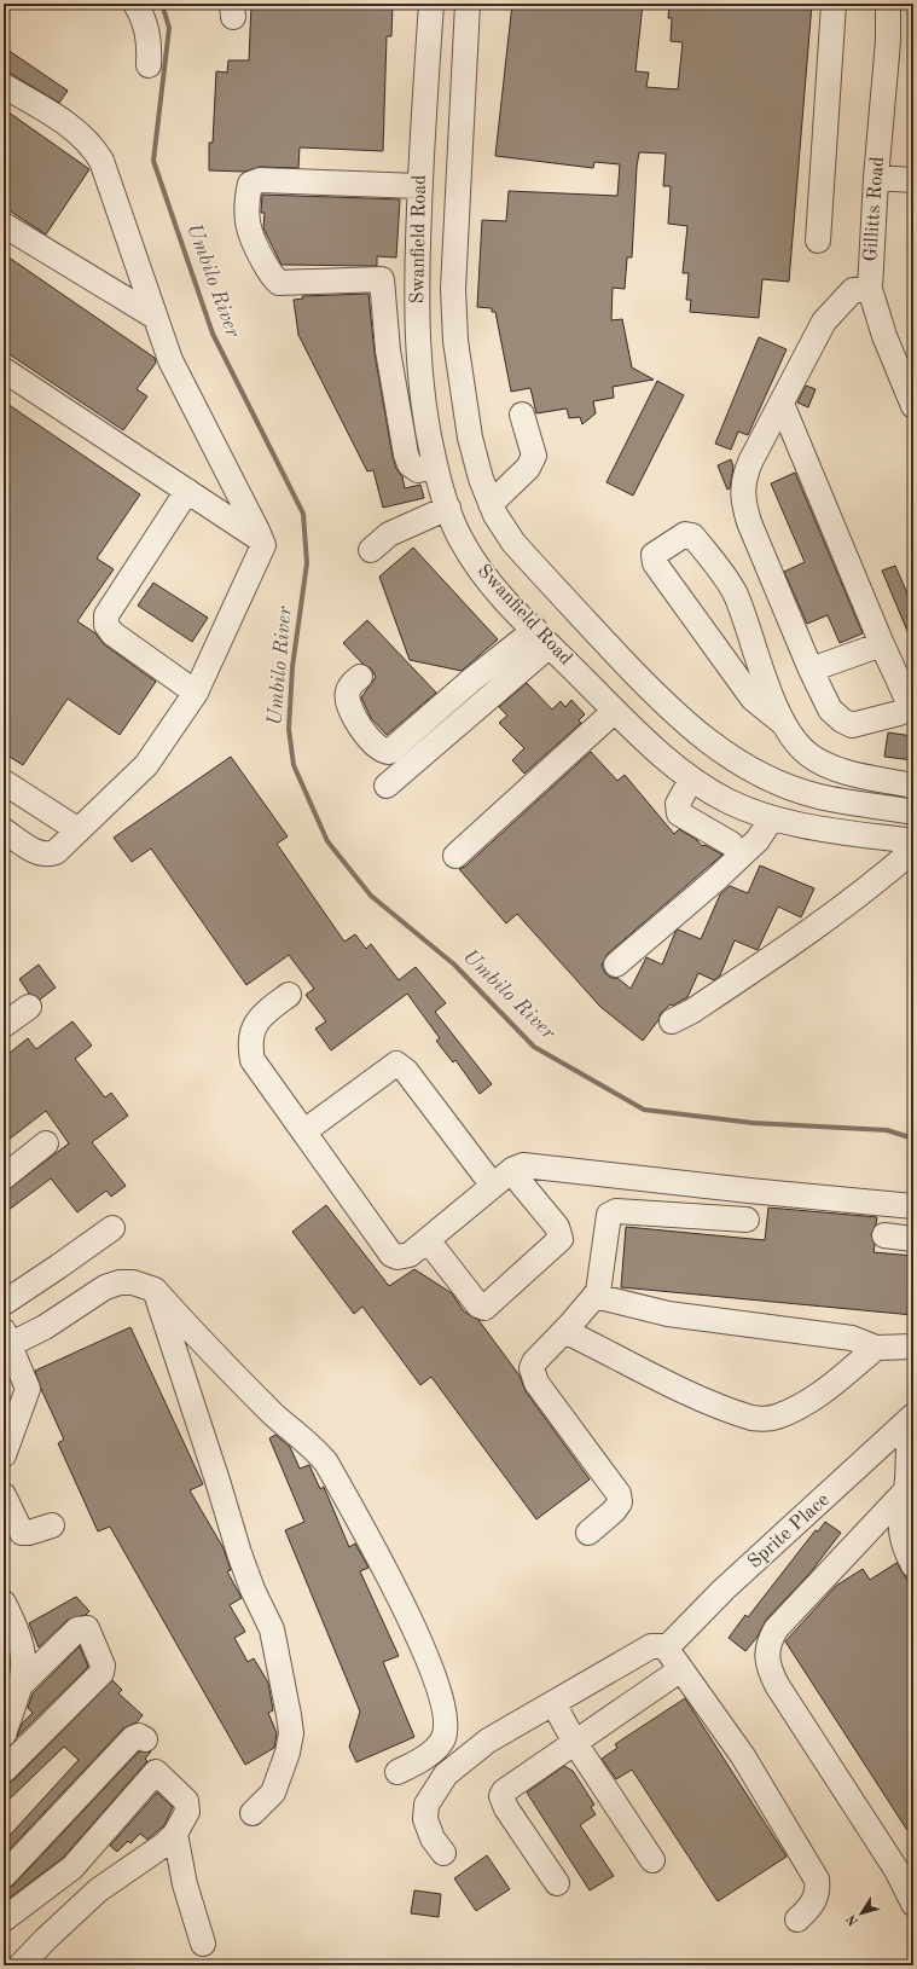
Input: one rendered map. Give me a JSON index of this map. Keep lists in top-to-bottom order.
{
  "streets": {
    "street": ["Gillitts Road", "Swanfield Road", "Sprite Place"]
  },
  "water": ["Umbilo River"],
  "north": "bottom left"
}
